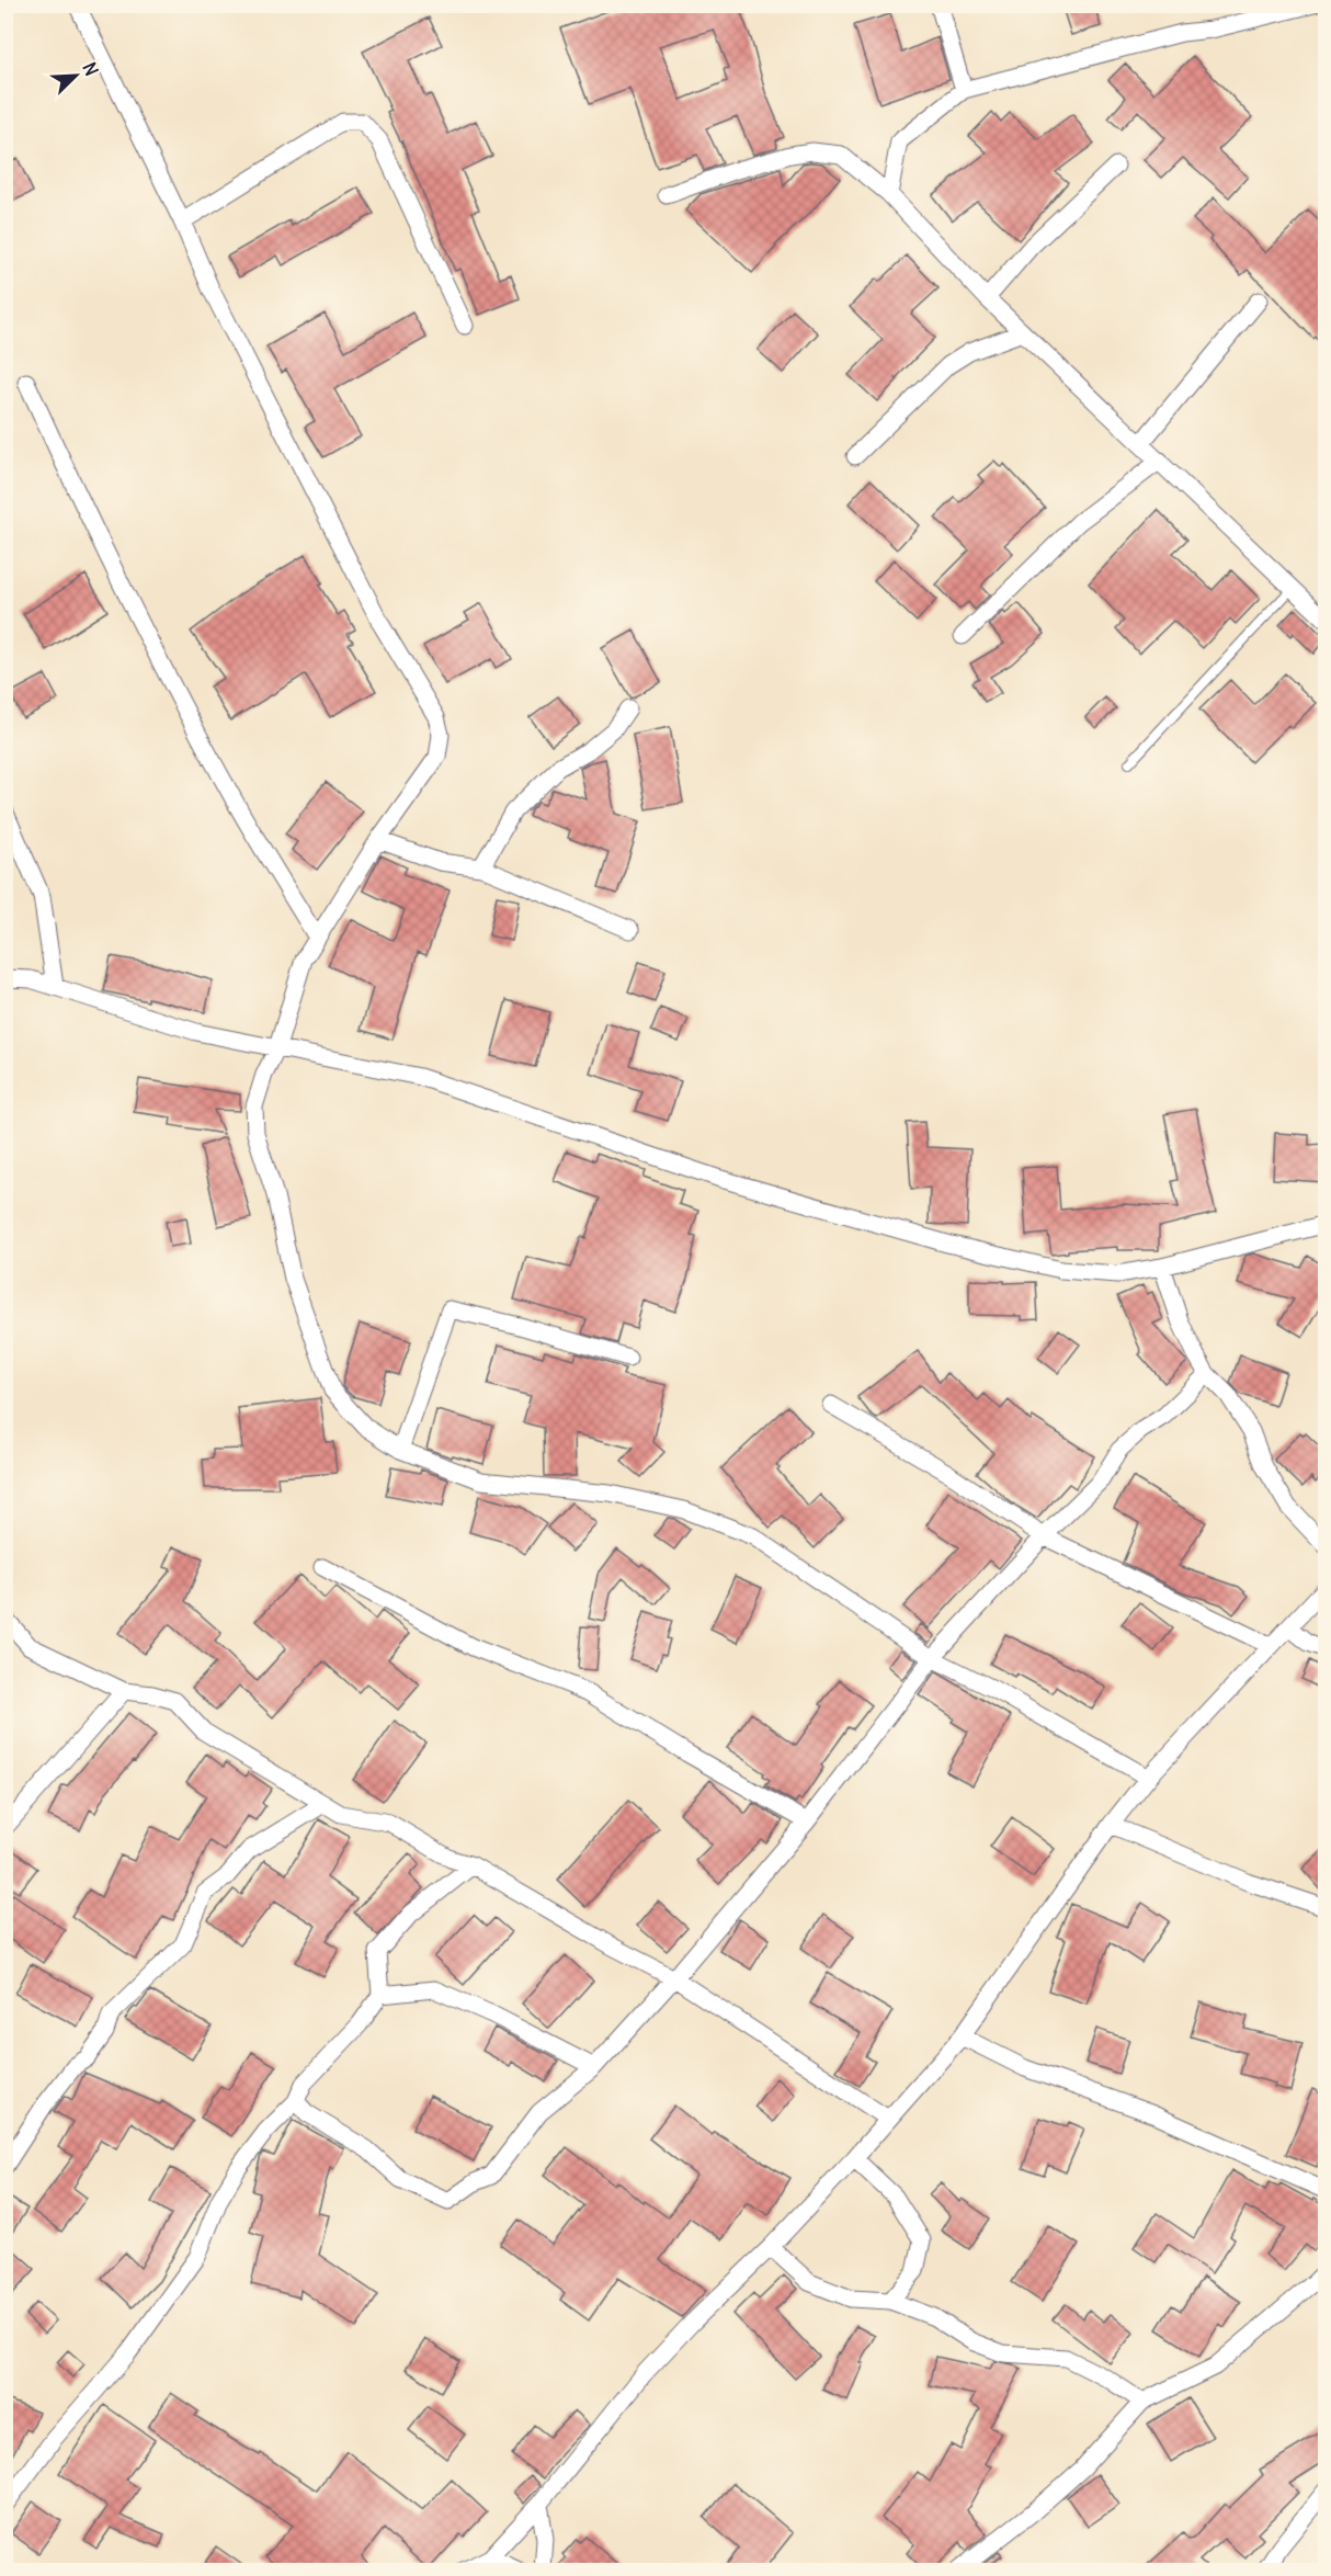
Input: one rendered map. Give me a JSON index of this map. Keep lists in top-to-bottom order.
{
  "north": "top right"
}
